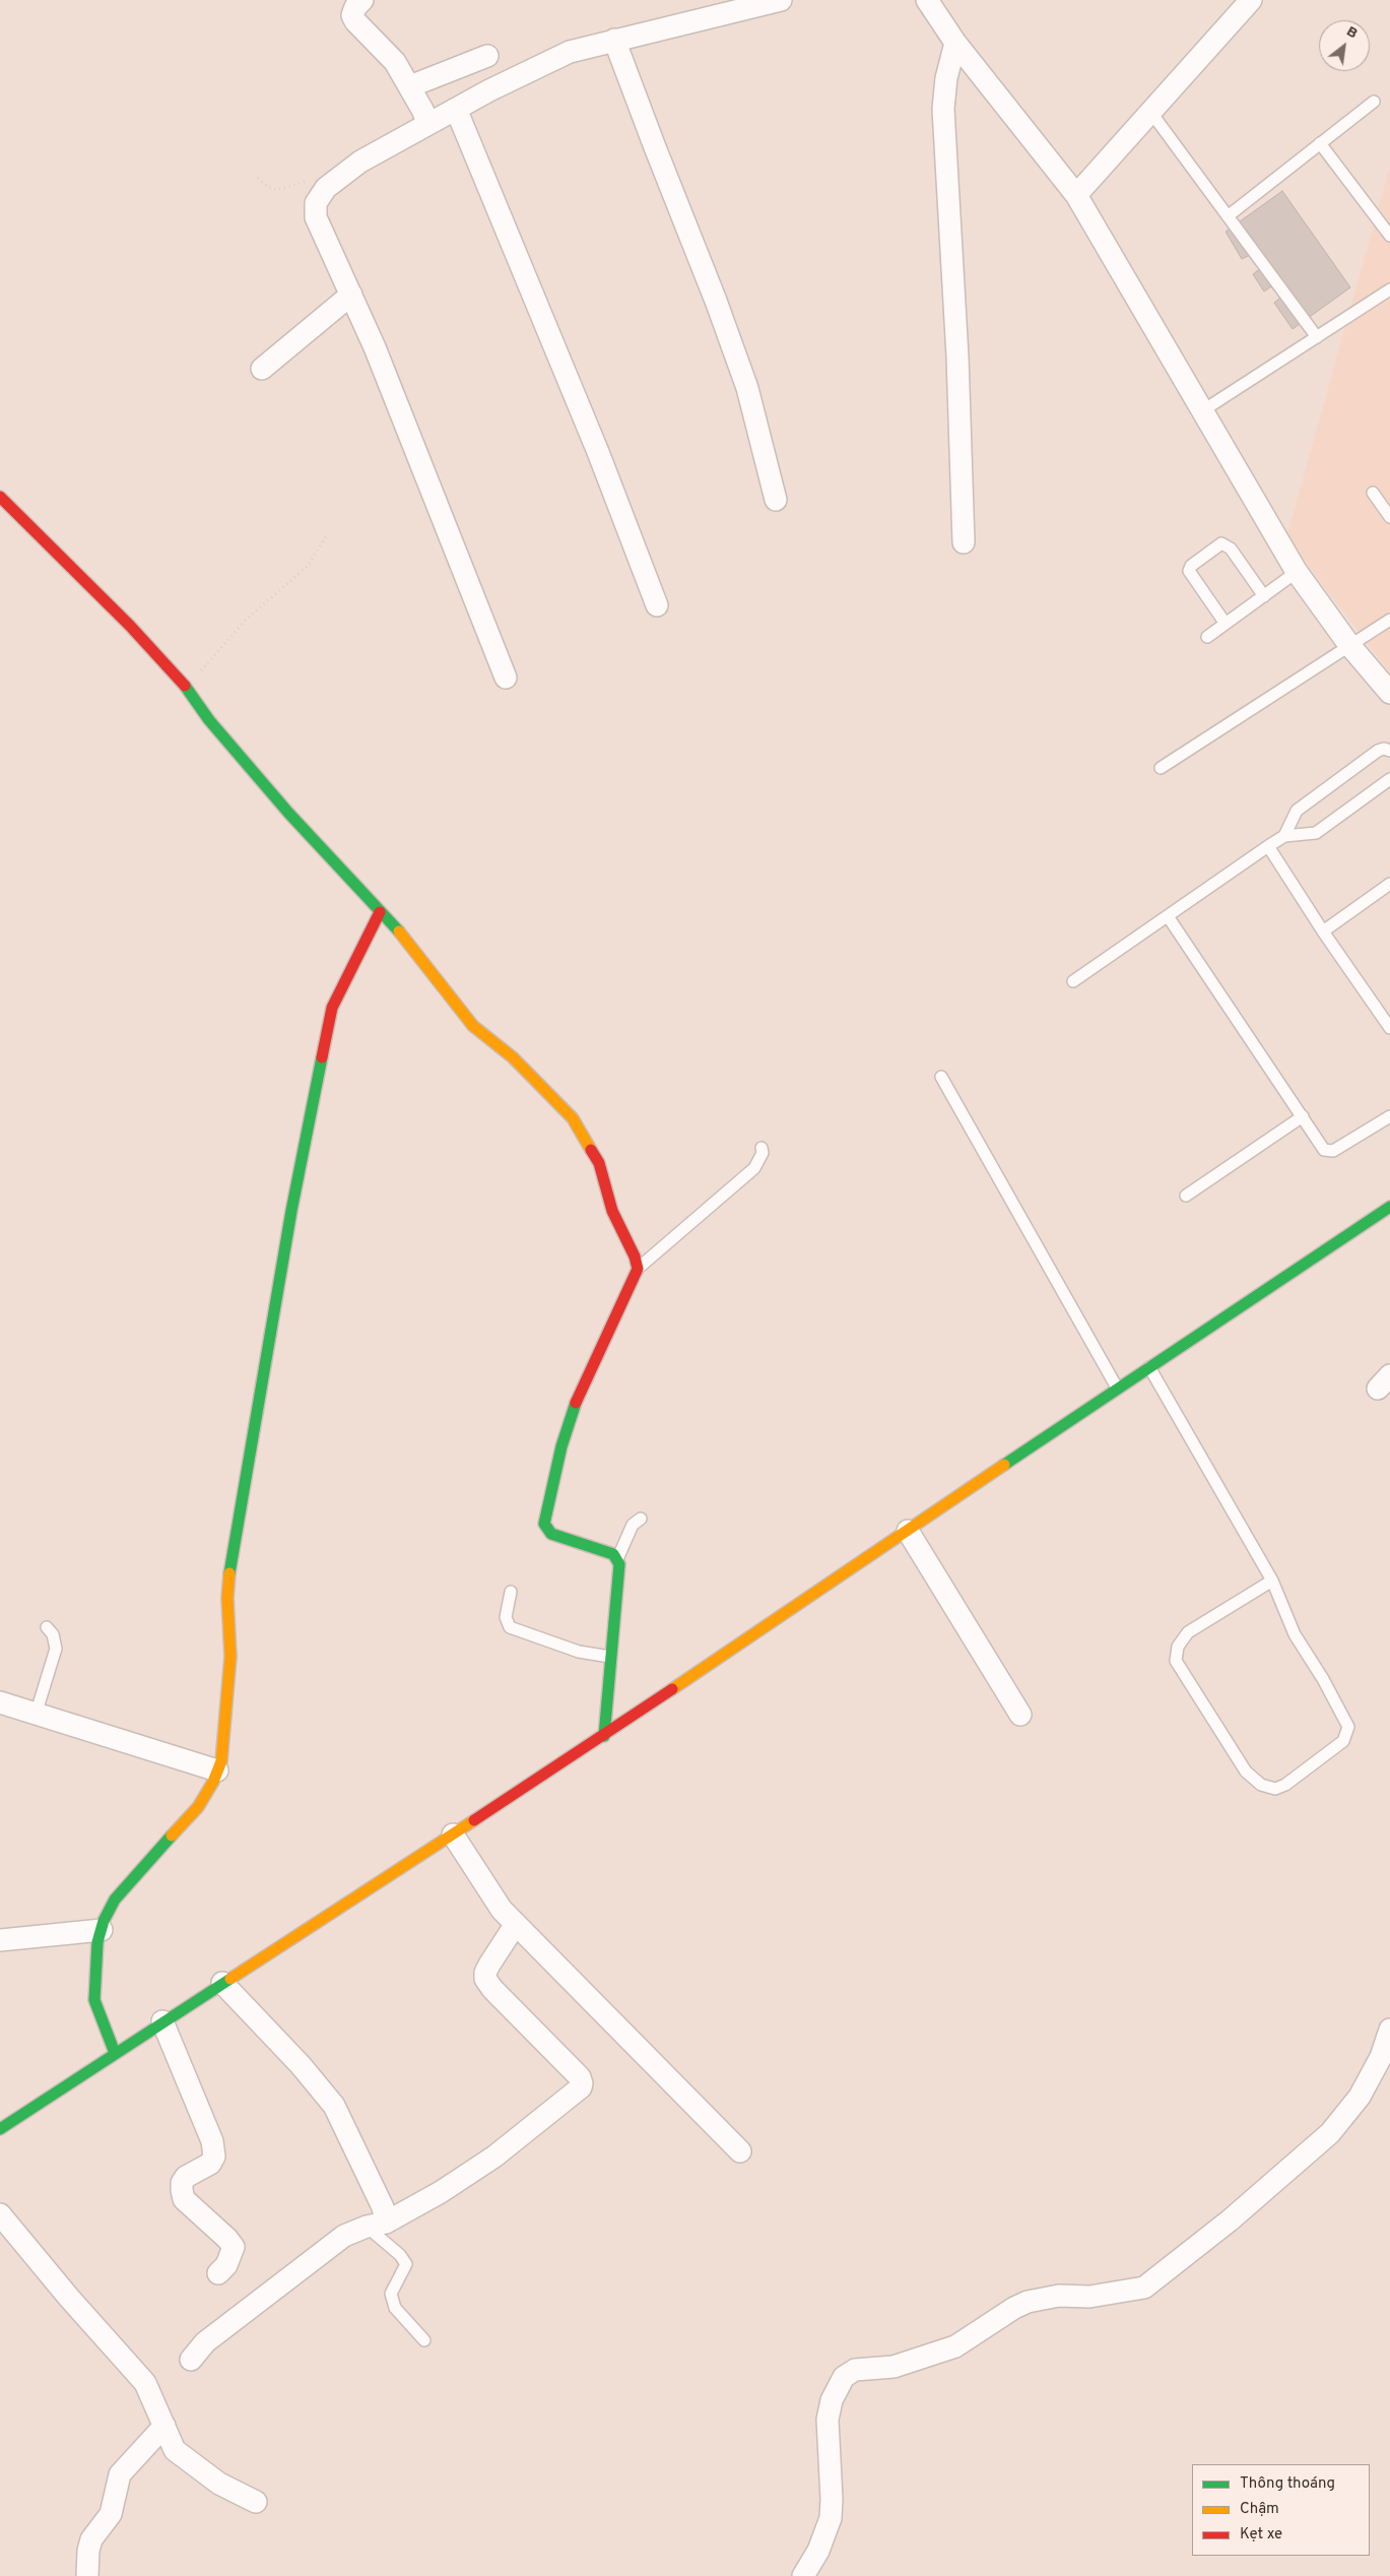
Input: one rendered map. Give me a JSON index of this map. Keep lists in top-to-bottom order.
{
  "legend": ["Thông thoáng", "Chậm", "Kẹt xe"],
  "north": "top right"
}
